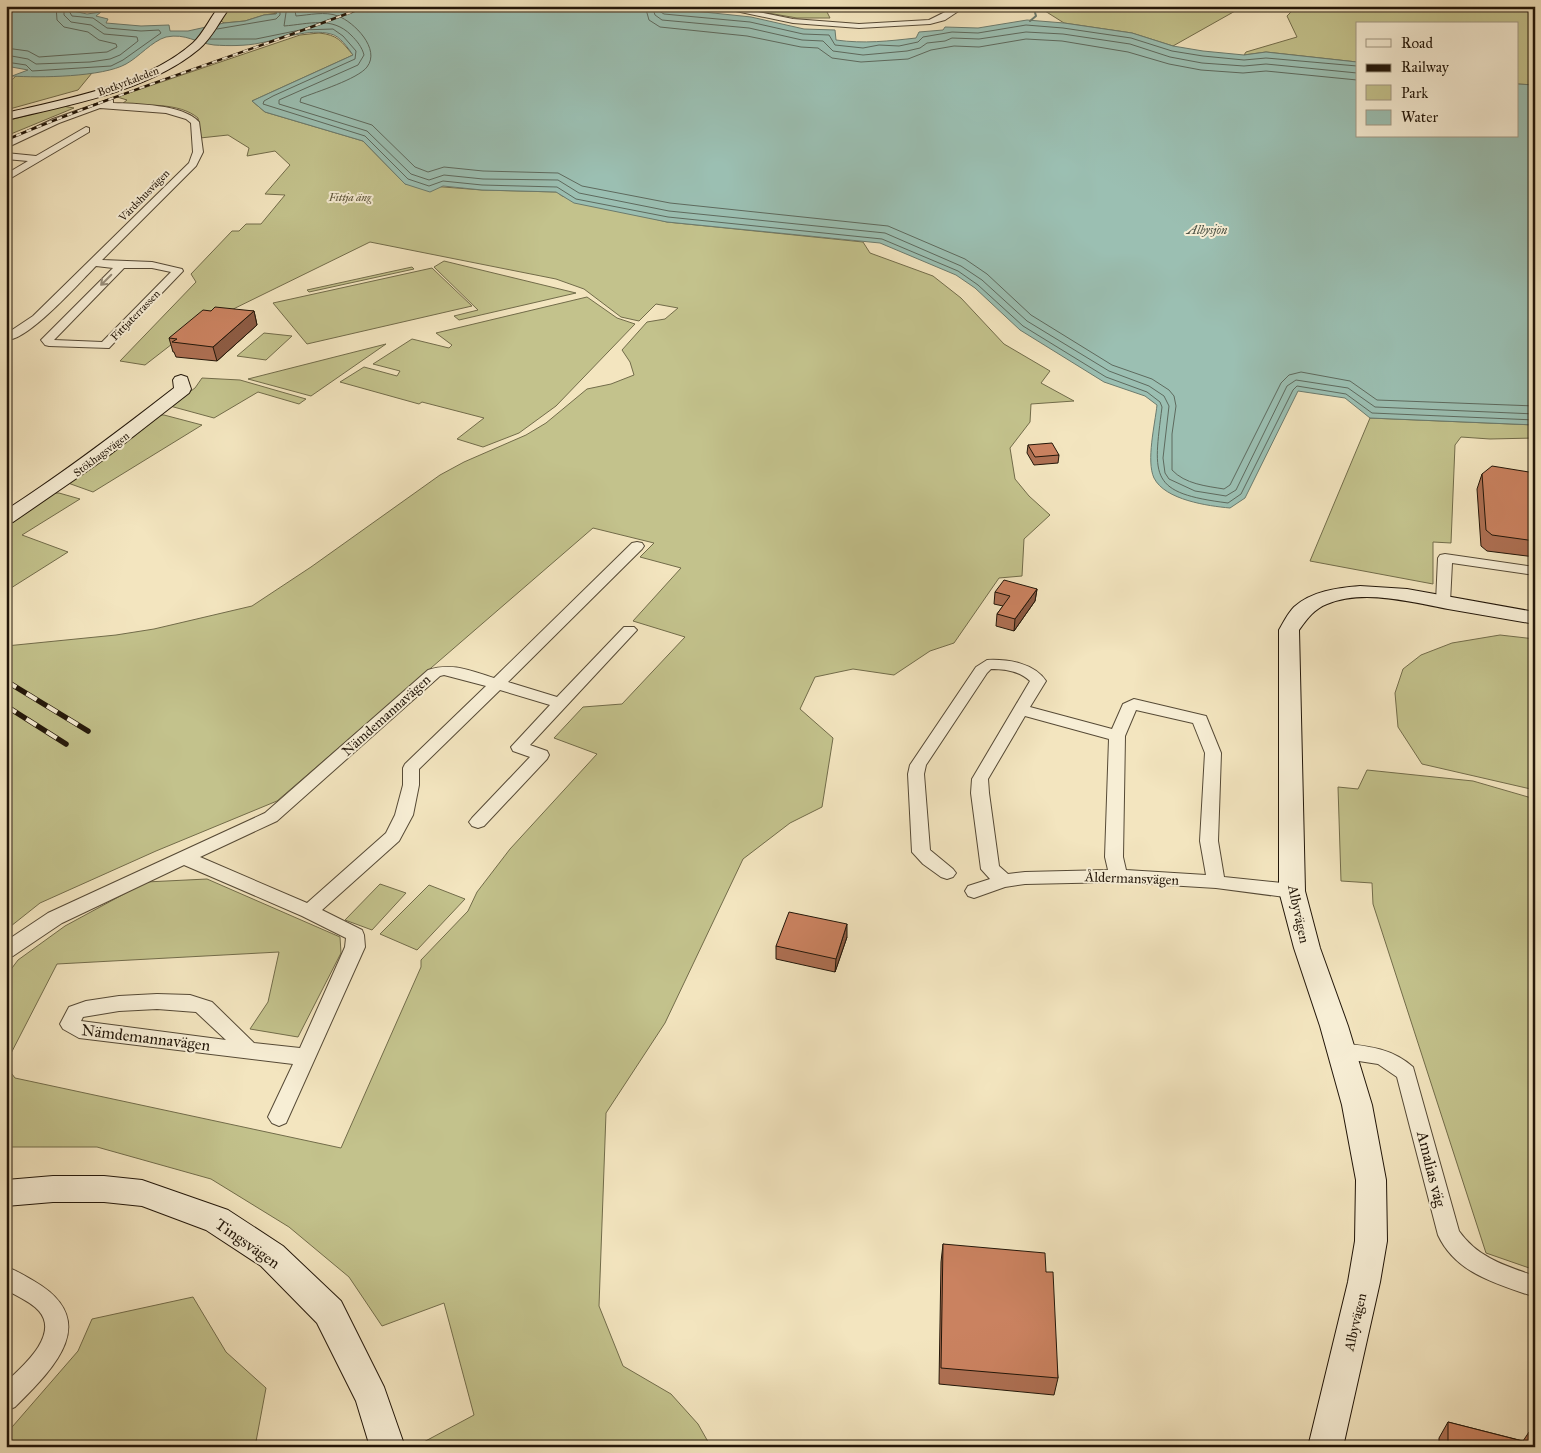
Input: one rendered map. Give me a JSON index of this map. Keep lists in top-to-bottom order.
{
  "streets": {
    "street": [
      "Botkyrkaleden",
      "Värdshusvägen",
      "Fittjaterrassen",
      "Stökhagsvägen",
      "Nämdemannavägen",
      "Åldermansvägen",
      "Albyvägen",
      "Amalias väg",
      "Tingsvägen"
    ]
  },
  "crossings": [
    ["Värdshusvägen", "Fittjaterrassen"],
    ["Åldermansvägen", "Albyvägen"],
    ["Albyvägen", "Amalias väg"]
  ],
  "water": ["Albysjön"],
  "parks": ["Fittja äng"],
  "legend": [
    "Road",
    "Railway",
    "Park",
    "Water"
  ]
}
